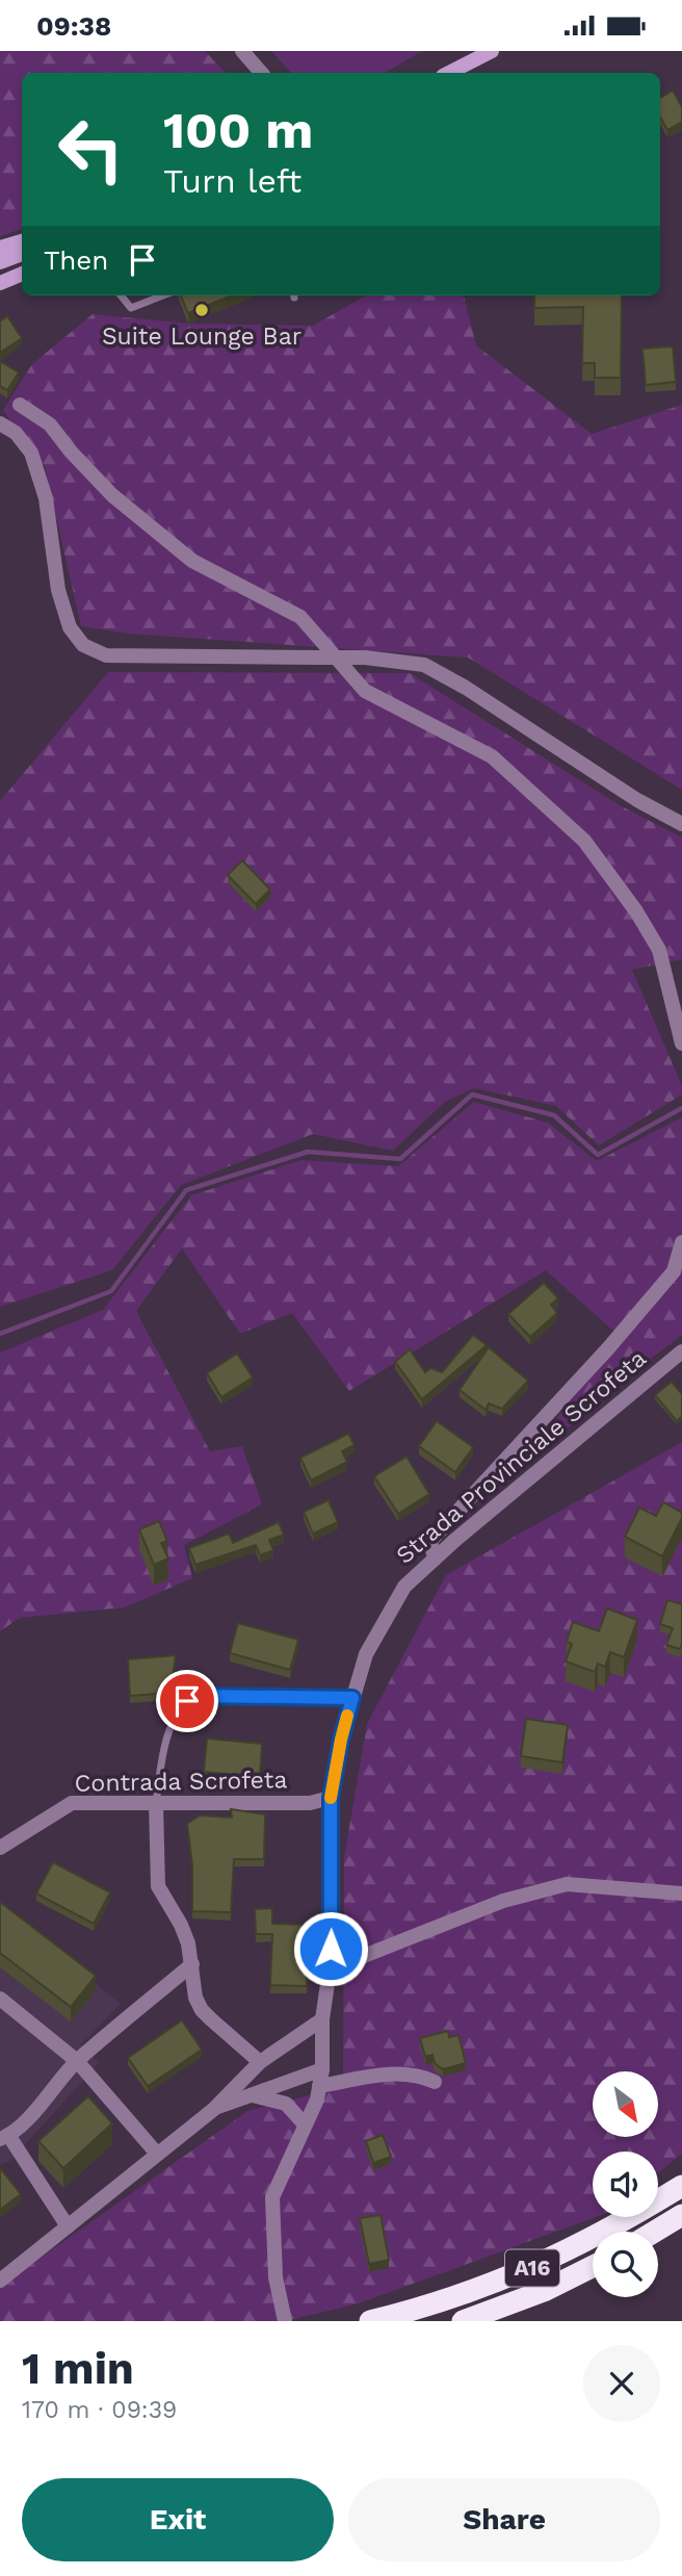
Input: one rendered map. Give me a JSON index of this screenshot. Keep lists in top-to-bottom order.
{
  "streets": {
    "highway": ["A16"],
    "street": ["Strada Provinciale Scrofeta", "Contrada Scrofeta"]
  },
  "crossings": [
    ["Strada Provinciale Scrofeta", "Contrada Scrofeta"]
  ],
  "places": ["Suite Lounge Bar"],
  "north": "bottom right",
  "page": {
    "status": "09:38",
    "turn": ["100 m", "Turn left"],
    "then": "Then",
    "heading": ["1 min", "170 m · 09:39"],
    "buttons": ["Exit", "Share"]
  }
}
